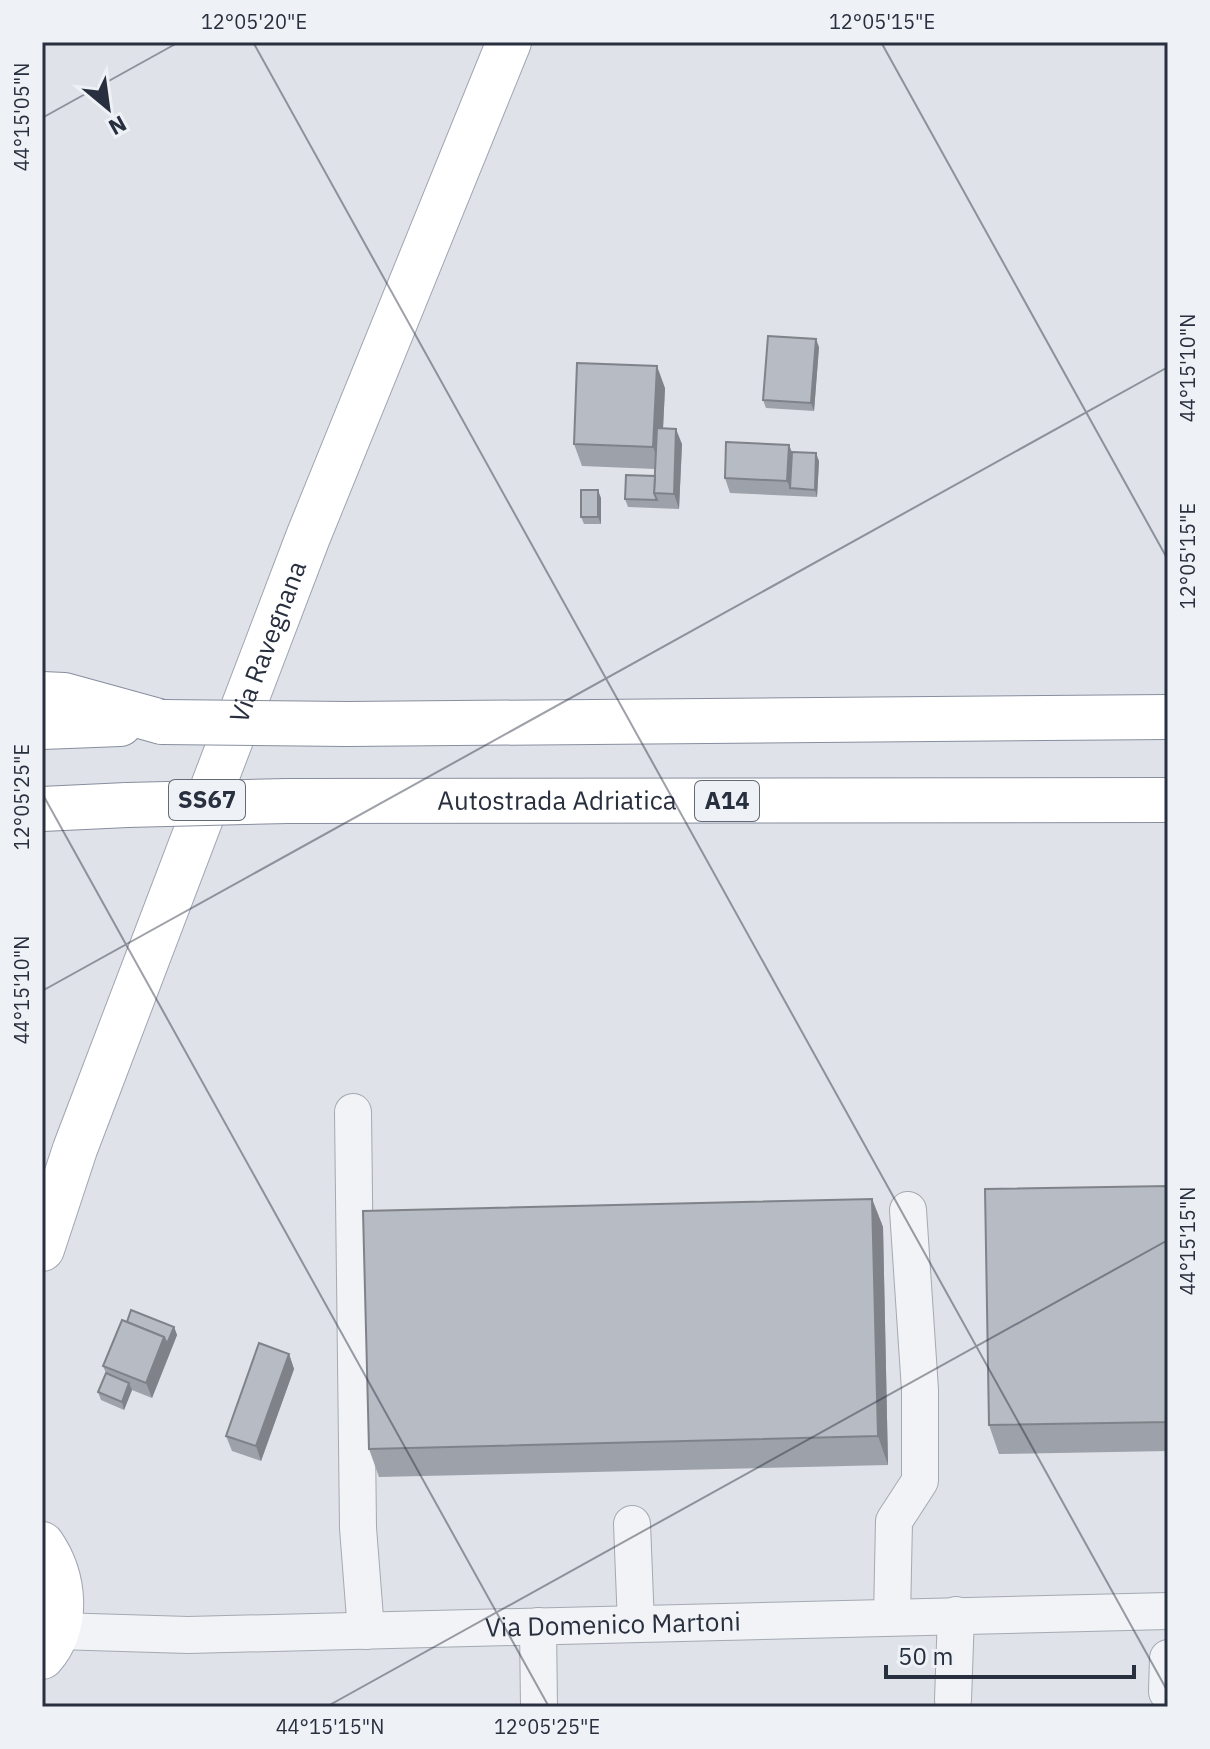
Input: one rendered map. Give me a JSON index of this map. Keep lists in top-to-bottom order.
{
  "streets": {
    "main road": [
      "Via Ravegnana",
      "SS67",
      "Autostrada Adriatica",
      "A14"
    ],
    "street": ["Via Domenico Martoni"]
  },
  "scale_bar": "50 m",
  "north": "bottom right",
  "coordinates": [
    "12°05'20\"E",
    "12°05'15\"E",
    "44°15'05\"N",
    "44°15'10\"N",
    "12°05'25\"E",
    "44°15'15\"N"
  ]
}
